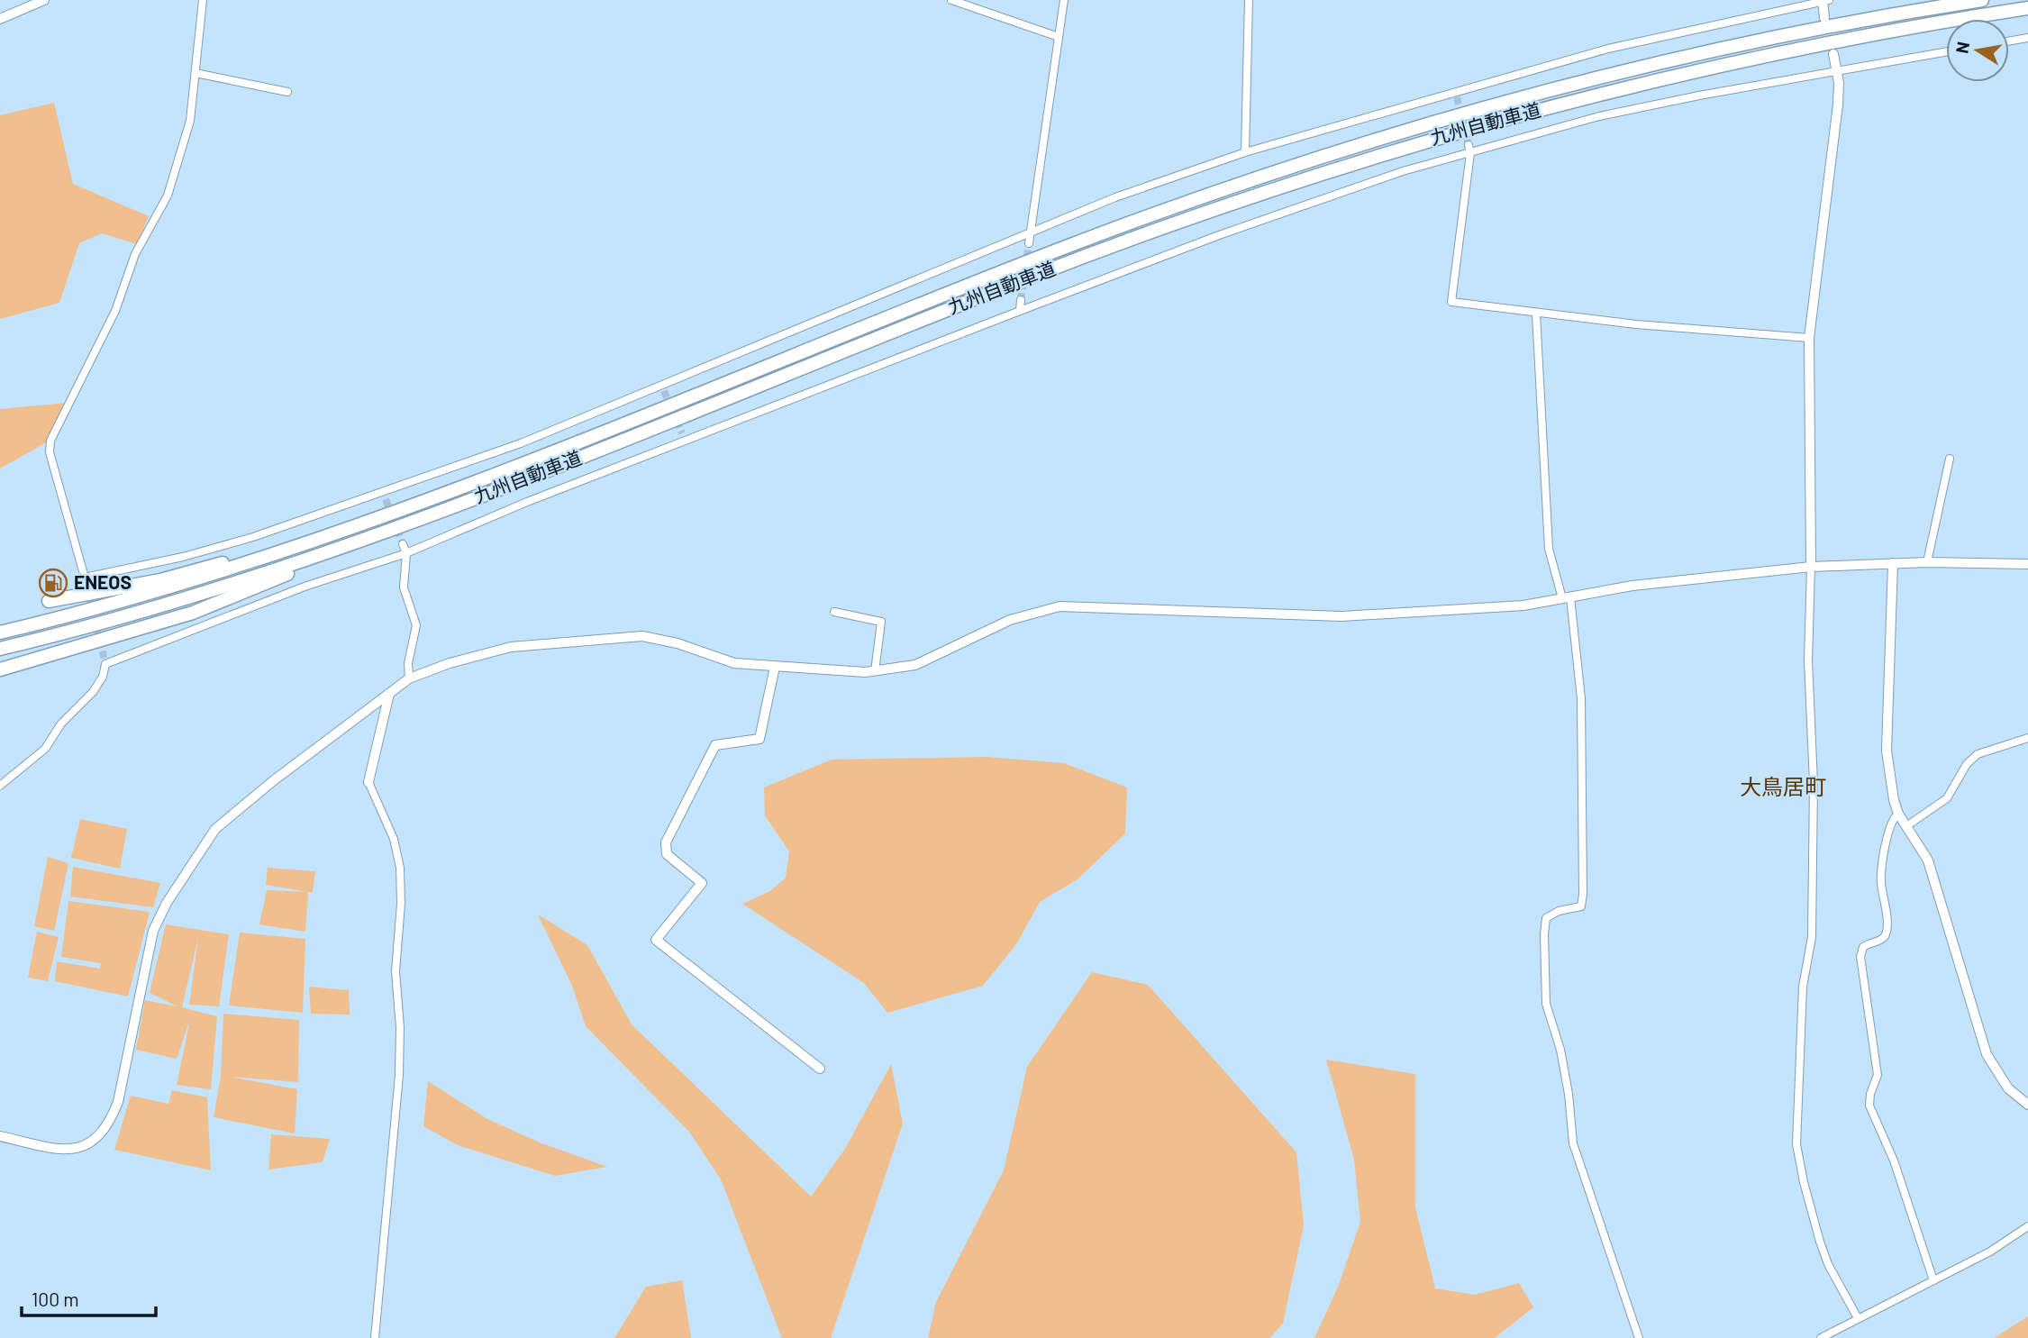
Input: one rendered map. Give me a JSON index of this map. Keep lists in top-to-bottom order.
{
  "streets": {
    "highway": ["九州自動車道"]
  },
  "districts": ["大鳥居町"],
  "places": {
    "fuel station": ["ENEOS"]
  },
  "scale_bar": "100 m",
  "north": "left"
}
